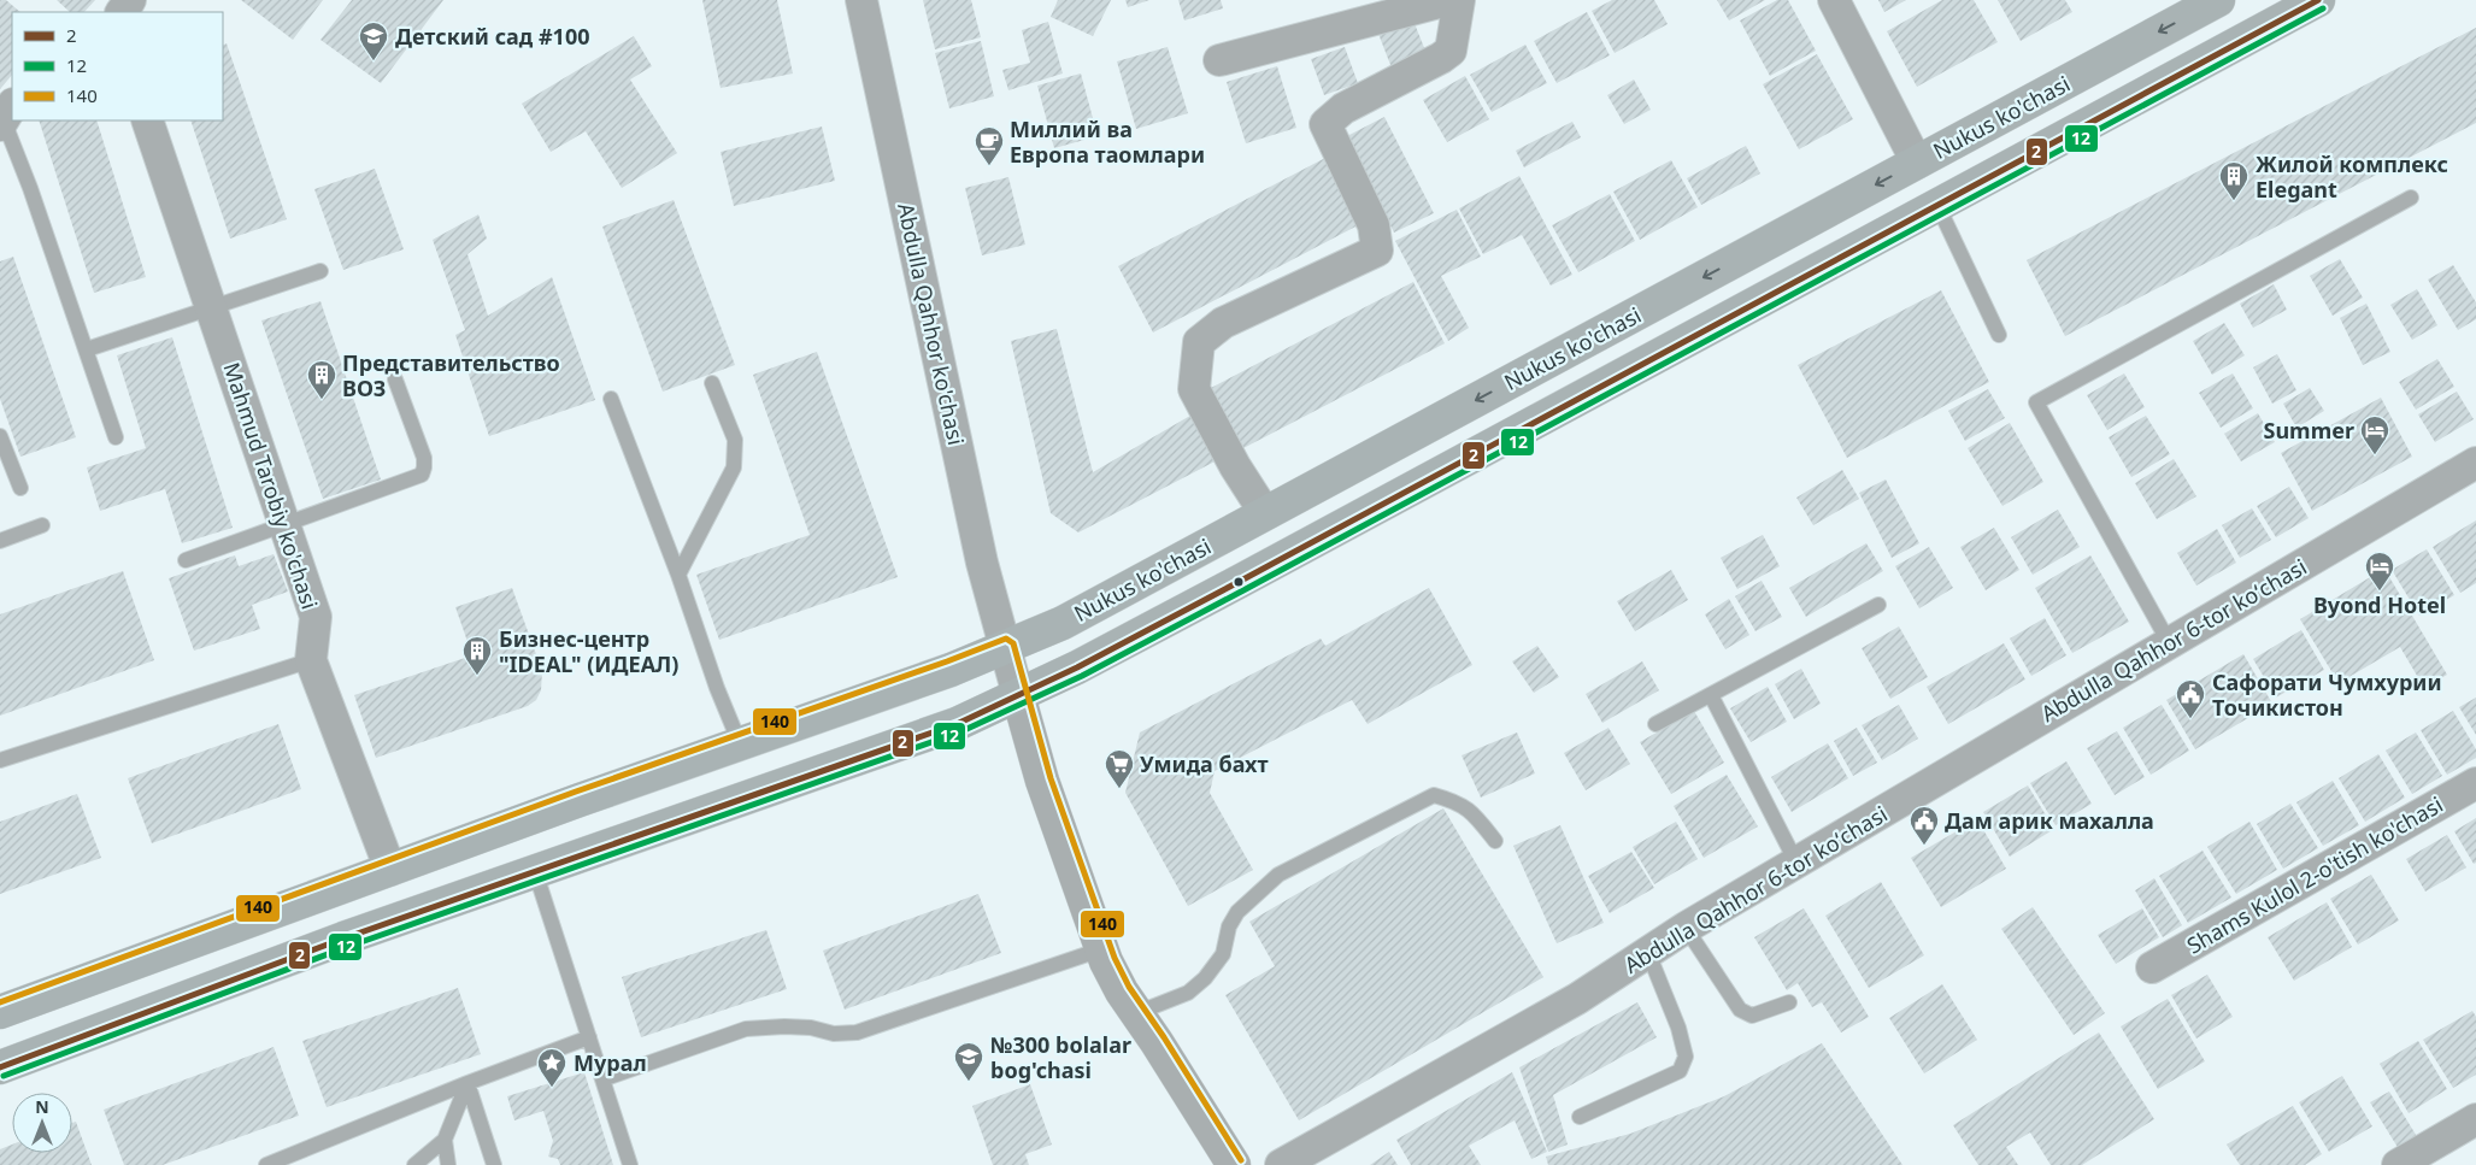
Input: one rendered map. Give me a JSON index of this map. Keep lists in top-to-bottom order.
{
  "streets": {
    "main road": ["Nukus ko'chasi"],
    "street": [
      "Abdulla Qahhor ko'chasi",
      "Mahmud Tarobiy ko'chasi",
      "Abdulla Qahhor 6-tor koʻchasi",
      "Shams Kulol 2-o'tish ko'chasi"
    ]
  },
  "crossings": [
    ["Nukus ko'chasi", "Abdulla Qahhor ko'chasi"],
    ["Nukus ko'chasi", "Mahmud Tarobiy ko'chasi"]
  ],
  "places": {
    "school or university": ["Детский сад #100", "№300 bolalar bog'chasi"],
    "cafe": ["Миллий ва Европа таомлари"],
    "building": ["Жилой комплекс Elegant", "Представительство ВОЗ", "Бизнес-центр \"IDEAL\" (ИДЕАЛ)"],
    "hotel": ["Summer", "Byond Hotel"],
    "public building": ["Сафорати Чумхурии Точикистон", "Дам арик махалла"],
    "supermarket": ["Умида бахт"],
    "place": ["Мурал"]
  },
  "lines": ["transit line 2", "transit line 12", "transit line 140"],
  "legend": ["2", "12", "140"],
  "north": "top"
}
